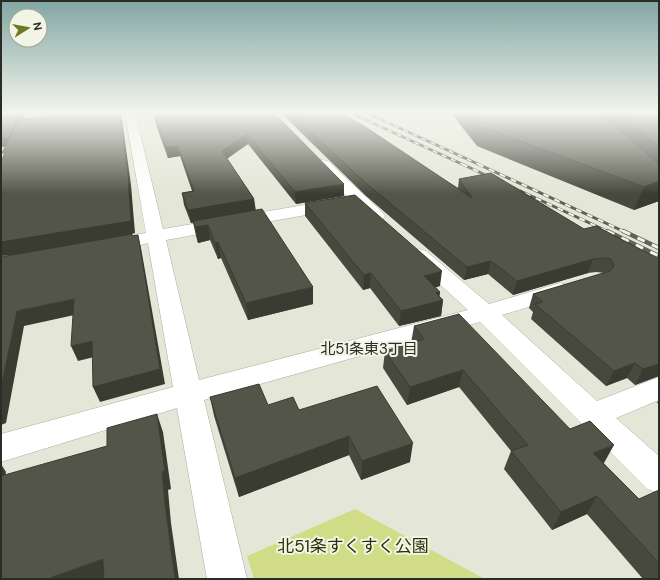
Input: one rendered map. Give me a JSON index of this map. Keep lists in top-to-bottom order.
{
  "districts": ["北51条東3丁目"],
  "parks": ["北51条すくすく公園"],
  "north": "right"
}
